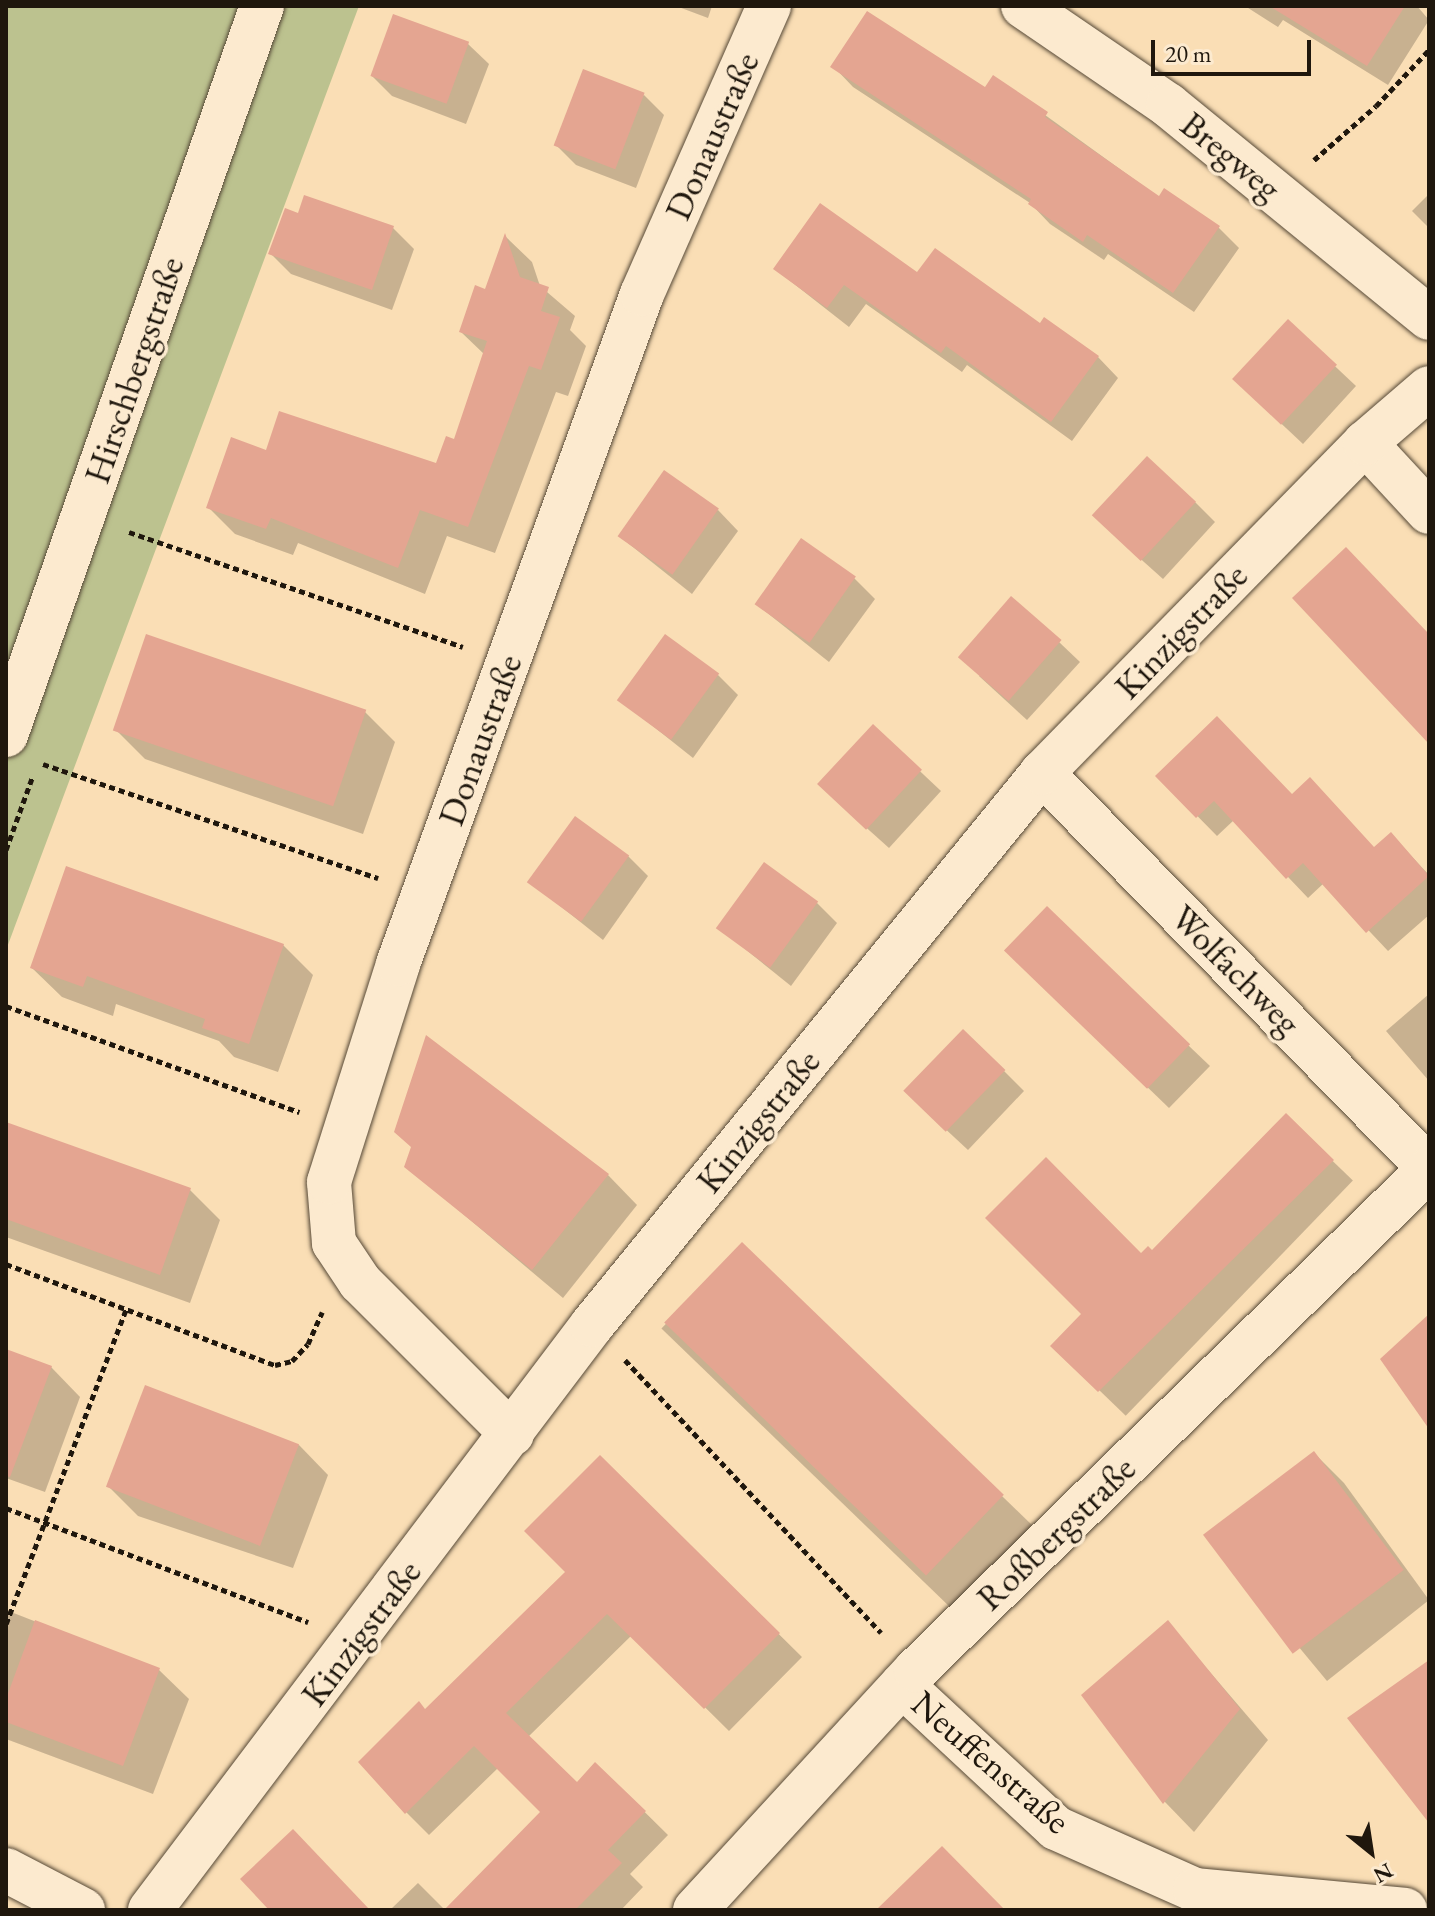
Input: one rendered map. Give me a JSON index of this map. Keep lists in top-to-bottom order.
{
  "streets": {
    "street": [
      "Donaustraße",
      "Bregweg",
      "Hirschbergstraße",
      "Kinzigstraße",
      "Wolfachweg",
      "Roßbergstraße",
      "Neuffenstraße"
    ]
  },
  "crossings": [
    ["Donaustraße", "Kinzigstraße"],
    ["Kinzigstraße", "Wolfachweg"],
    ["Wolfachweg", "Roßbergstraße"],
    ["Roßbergstraße", "Neuffenstraße"]
  ],
  "scale_bar": "20 m",
  "north": "bottom right"
}
